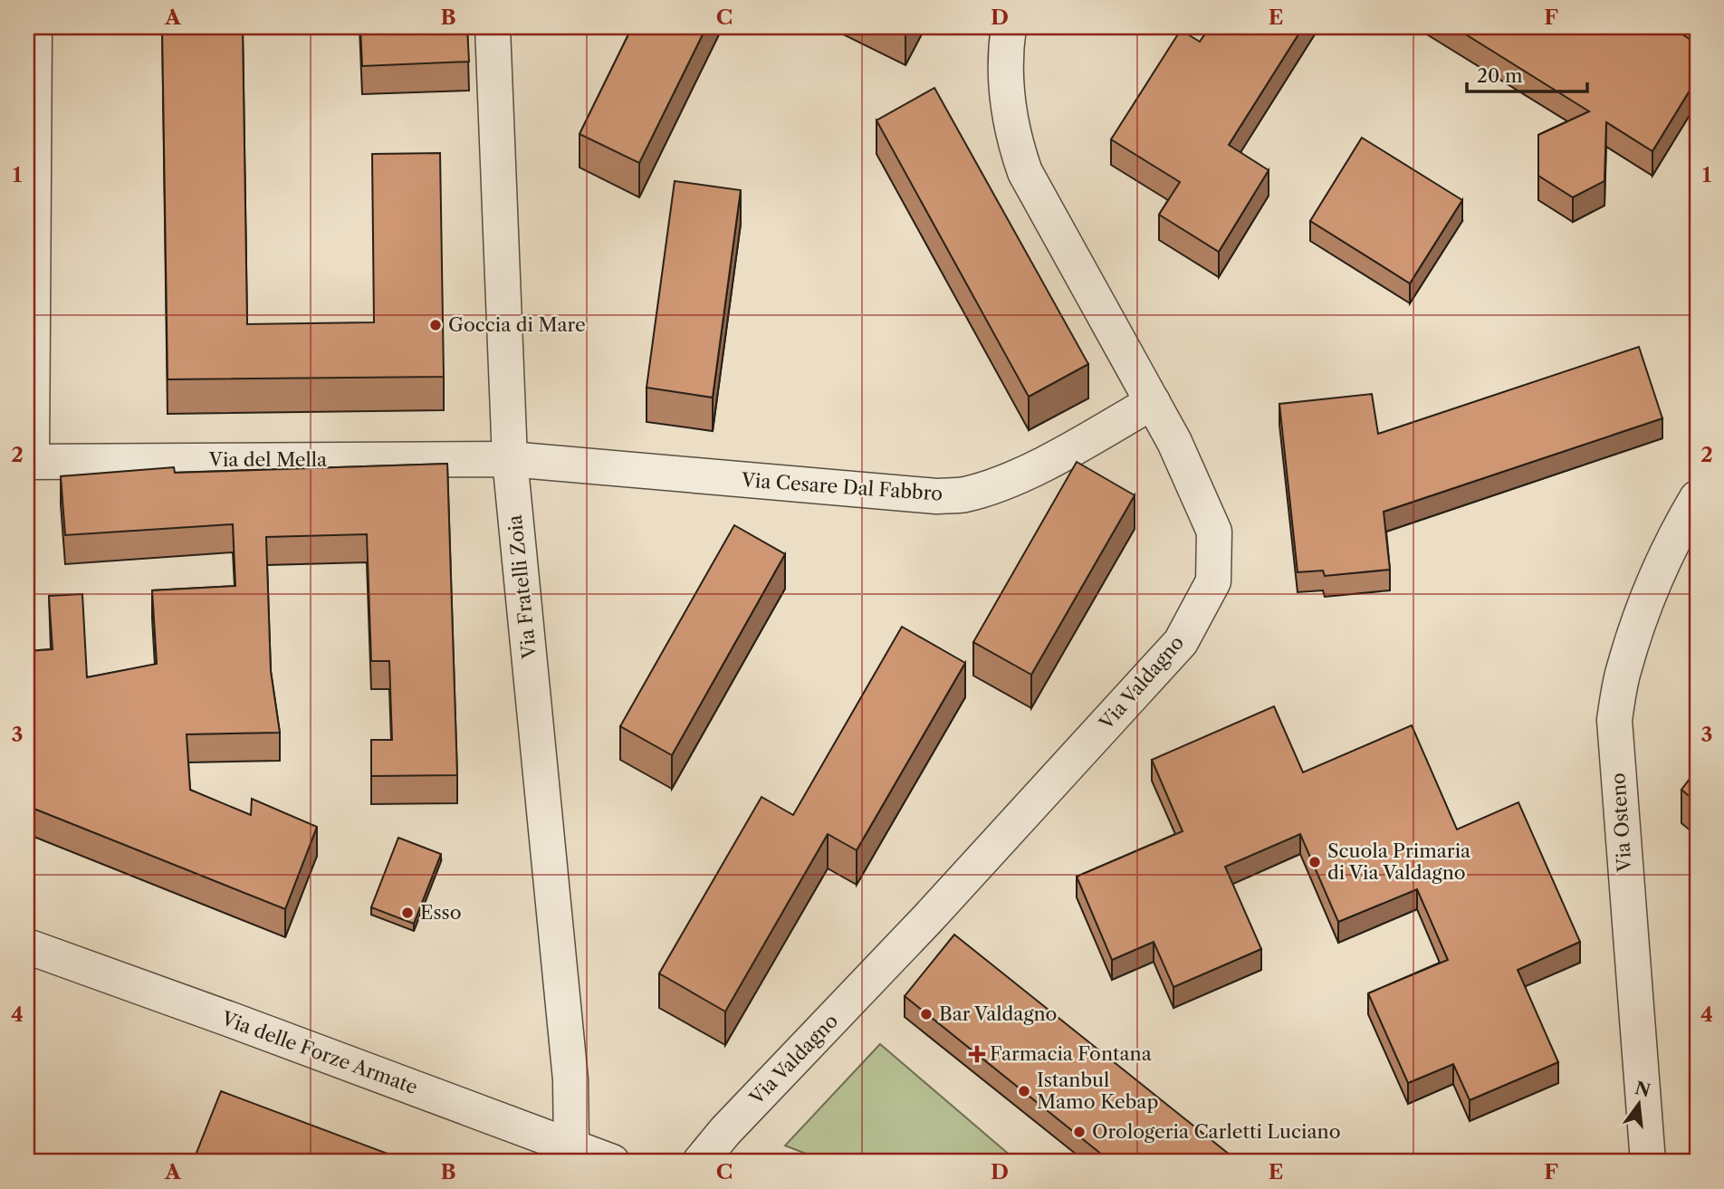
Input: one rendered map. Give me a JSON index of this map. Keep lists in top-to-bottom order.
{
  "streets": {
    "street": [
      "Via del Mella",
      "Via Cesare Dal Fabbro",
      "Via Fratelli Zoia",
      "Via Valdagno",
      "Via Osteno",
      "Via delle Forze Armate"
    ]
  },
  "crossings": [
    ["Via del Mella", "Via Cesare Dal Fabbro"],
    ["Via del Mella", "Via Fratelli Zoia"],
    ["Via Cesare Dal Fabbro", "Via Fratelli Zoia"],
    ["Via Cesare Dal Fabbro", "Via Valdagno"],
    ["Via Fratelli Zoia", "Via delle Forze Armate"]
  ],
  "places": {
    "other": [
      "Goccia di Mare",
      "Scuola Primaria di Via Valdagno",
      "Esso",
      "Bar Valdagno",
      "Istanbul Mamo Kebap",
      "Orologeria Carletti Luciano"
    ],
    "health": ["Farmacia Fontana"]
  },
  "scale_bar": "20 m",
  "north": "top",
  "grid": {
    "columns": [
      "A",
      "B",
      "C",
      "D",
      "E",
      "F"
    ],
    "rows": [
      "1",
      "2",
      "3",
      "4"
    ]
  }
}
